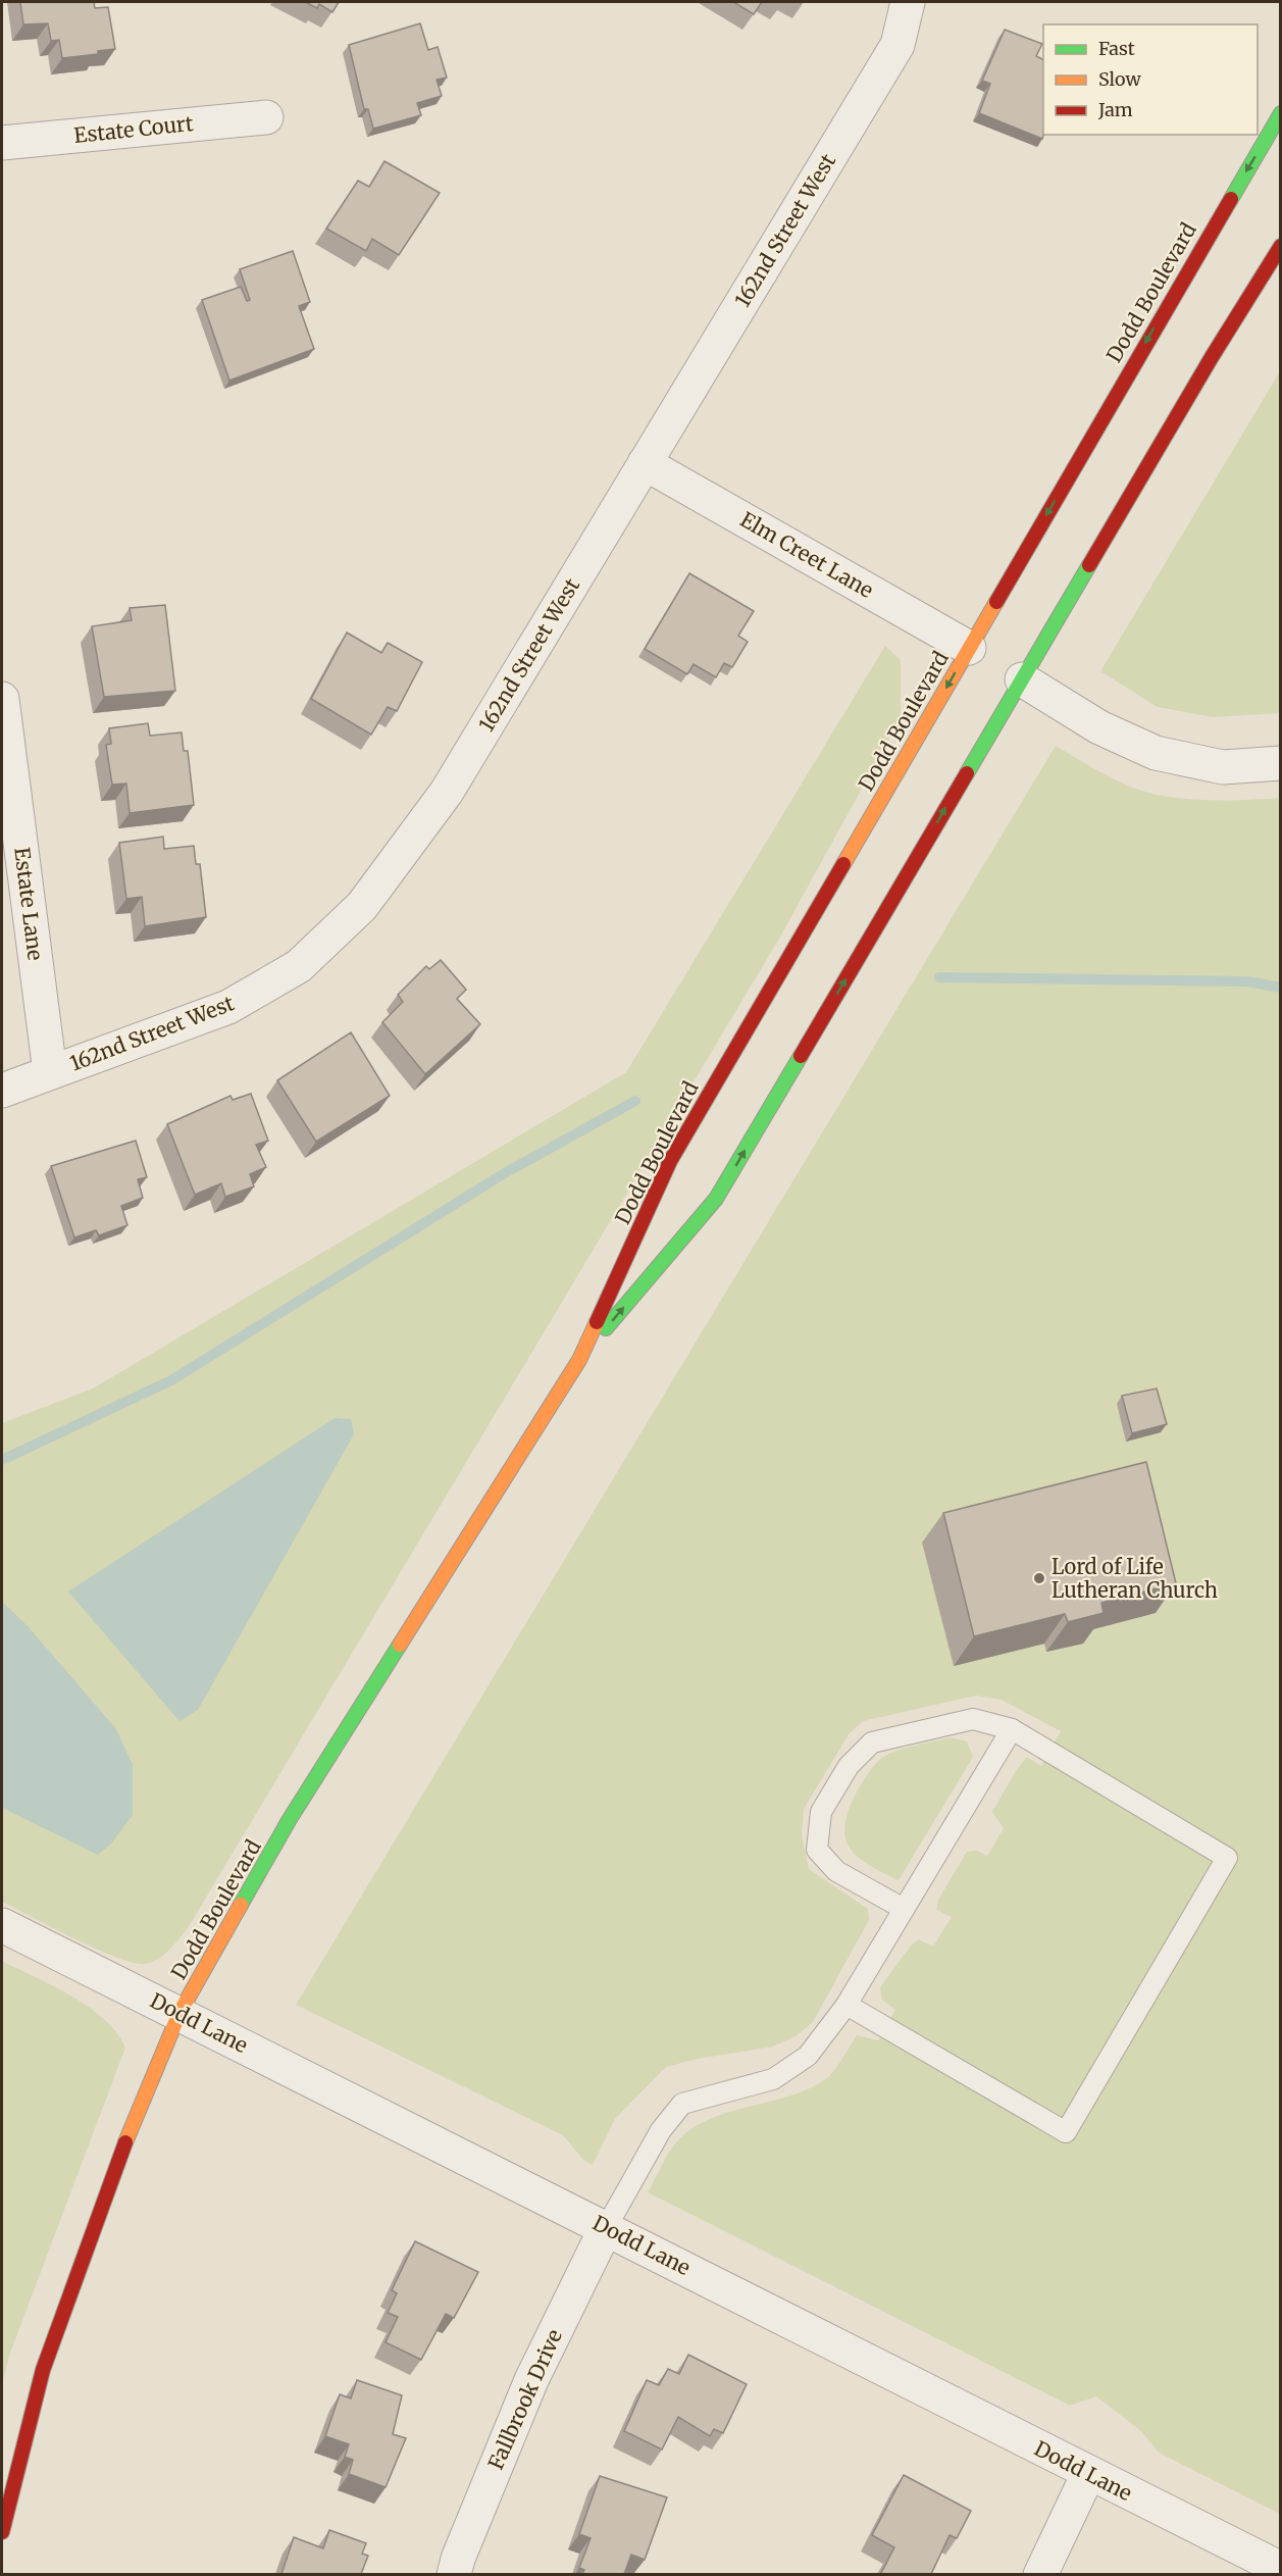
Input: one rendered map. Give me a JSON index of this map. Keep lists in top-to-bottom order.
{
  "streets": {
    "street": [
      "Estate Court",
      "162nd Street West",
      "Dodd Boulevard",
      "Elm Creet Lane",
      "Estate Lane",
      "Dodd Lane",
      "Fallbrook Drive"
    ]
  },
  "crossings": [
    ["162nd Street West", "Elm Creet Lane"],
    ["162nd Street West", "Estate Lane"],
    ["Dodd Boulevard", "Elm Creet Lane"],
    ["Dodd Boulevard", "Dodd Lane"],
    ["Dodd Lane", "Fallbrook Drive"]
  ],
  "places": ["Lord of Life Lutheran Church"],
  "legend": ["Fast", "Slow", "Jam"]
}
